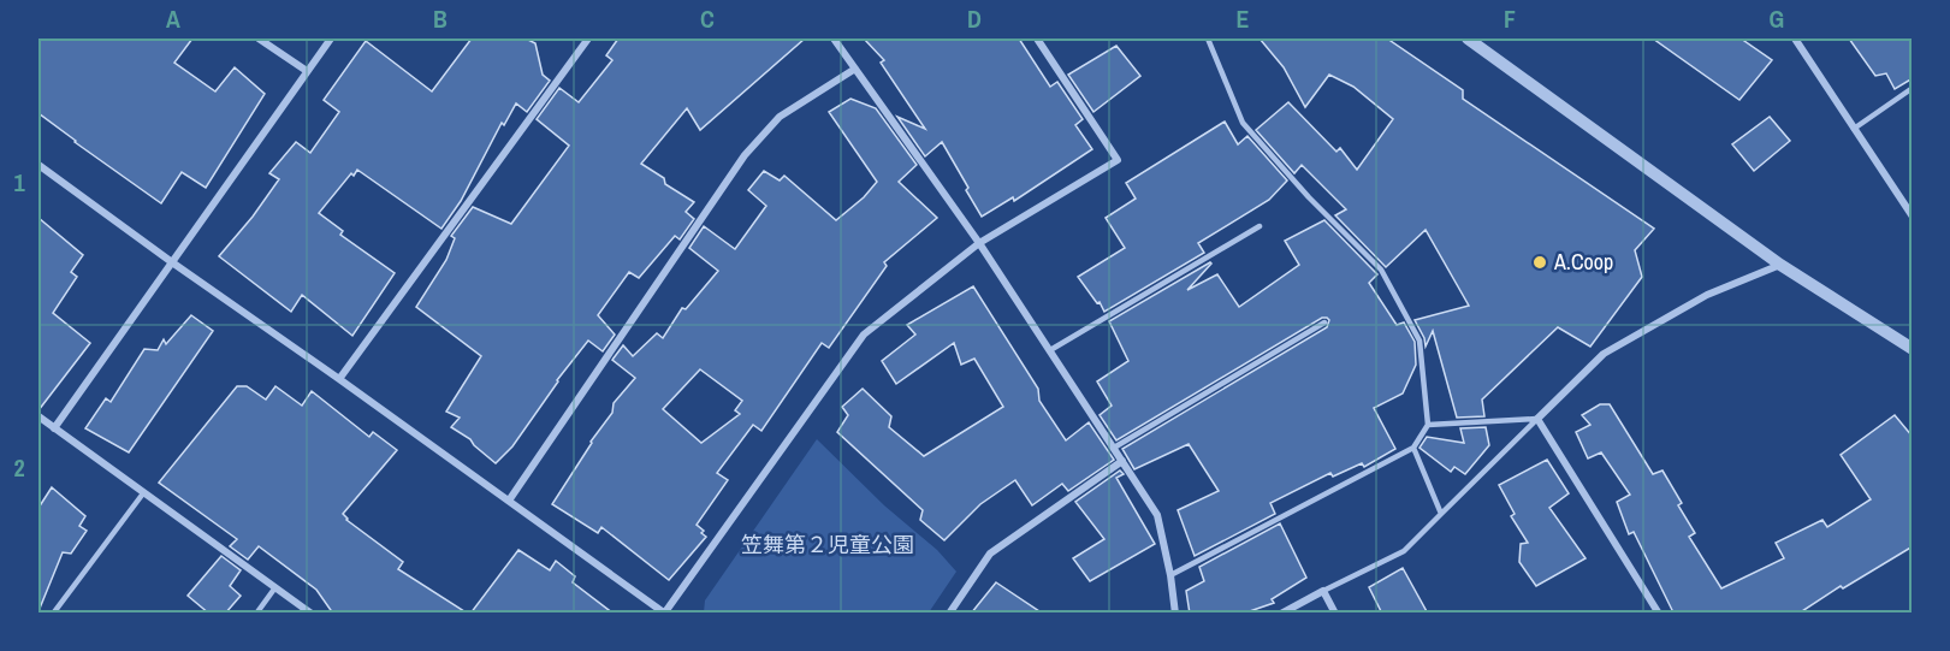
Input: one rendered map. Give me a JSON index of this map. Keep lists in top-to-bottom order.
{
  "parks": ["笠舞第２児童公園"],
  "places": ["A.Coop"],
  "grid": {
    "columns": [
      "A",
      "B",
      "C",
      "D",
      "E",
      "F",
      "G"
    ],
    "rows": ["1", "2"]
  }
}
